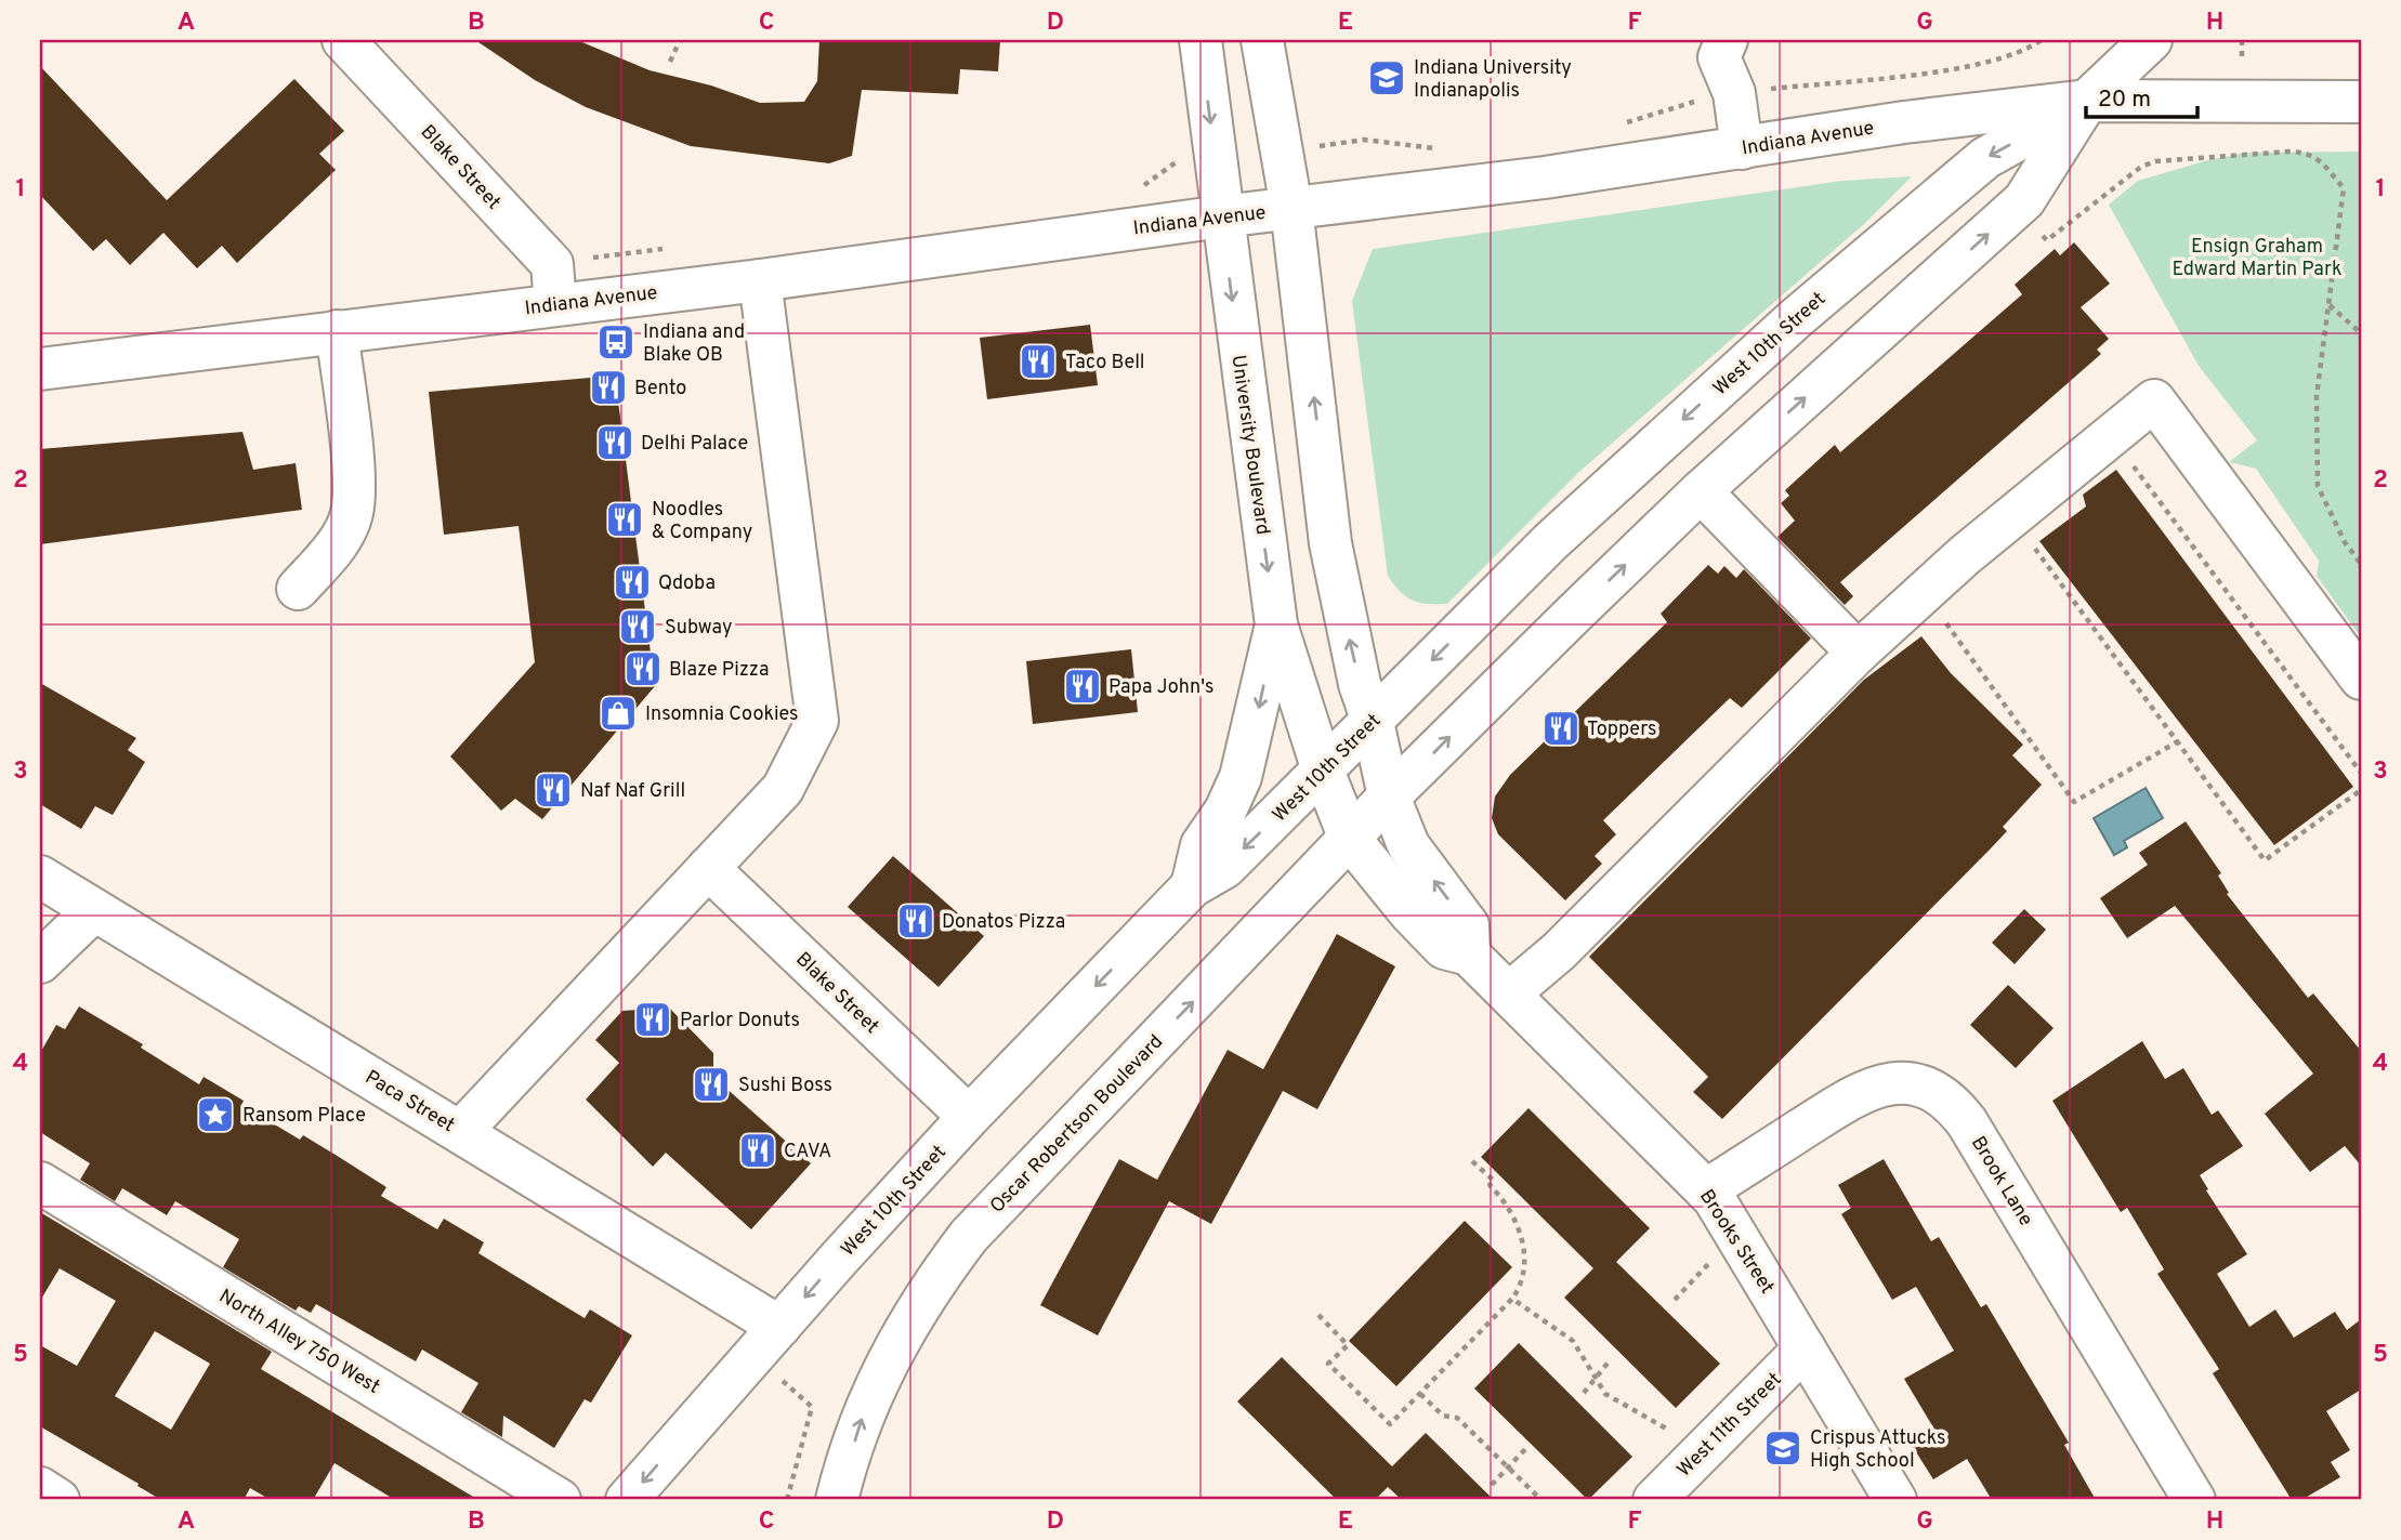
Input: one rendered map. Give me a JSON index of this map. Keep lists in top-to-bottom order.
{
  "streets": {
    "main road": [
      "Indiana Avenue",
      "Blake Street",
      "West 10th Street",
      "University Boulevard",
      "Paca Street",
      "Oscar Robertson Boulevard",
      "Brook Lane",
      "Brooks Street",
      "North Alley 750 West",
      "West 11th Street"
    ]
  },
  "crossings": [
    ["Indiana Avenue", "Blake Street"],
    ["Indiana Avenue", "West 10th Street"],
    ["Indiana Avenue", "University Boulevard"],
    ["Blake Street", "West 10th Street"],
    ["West 10th Street", "University Boulevard"],
    ["West 10th Street", "Paca Street"],
    ["West 10th Street", "Oscar Robertson Boulevard"],
    ["University Boulevard", "Oscar Robertson Boulevard"],
    ["University Boulevard", "Brooks Street"],
    ["Oscar Robertson Boulevard", "Brooks Street"],
    ["Brook Lane", "Brooks Street"],
    ["Brooks Street", "West 11th Street"]
  ],
  "one_way": ["Oscar Robertson Boulevard"],
  "parks": ["Ensign Graham Edward Martin Park"],
  "places": {
    "school or university": ["Indiana University Indianapolis", "Crispus Attucks High School"],
    "bus stop": ["Indiana and Blake OB"],
    "restaurant": [
      "Taco Bell",
      "Bento",
      "Delhi Palace",
      "Noodles & Company",
      "Qdoba",
      "Subway",
      "Blaze Pizza",
      "Papa John's",
      "Toppers",
      "Naf Naf Grill",
      "Donatos Pizza",
      "Parlor Donuts",
      "Sushi Boss",
      "CAVA"
    ],
    "shop": ["Insomnia Cookies"],
    "place": ["Ransom Place"]
  },
  "scale_bar": "20 m",
  "grid": {
    "columns": [
      "A",
      "B",
      "C",
      "D",
      "E",
      "F",
      "G",
      "H"
    ],
    "rows": [
      "1",
      "2",
      "3",
      "4",
      "5"
    ]
  }
}
